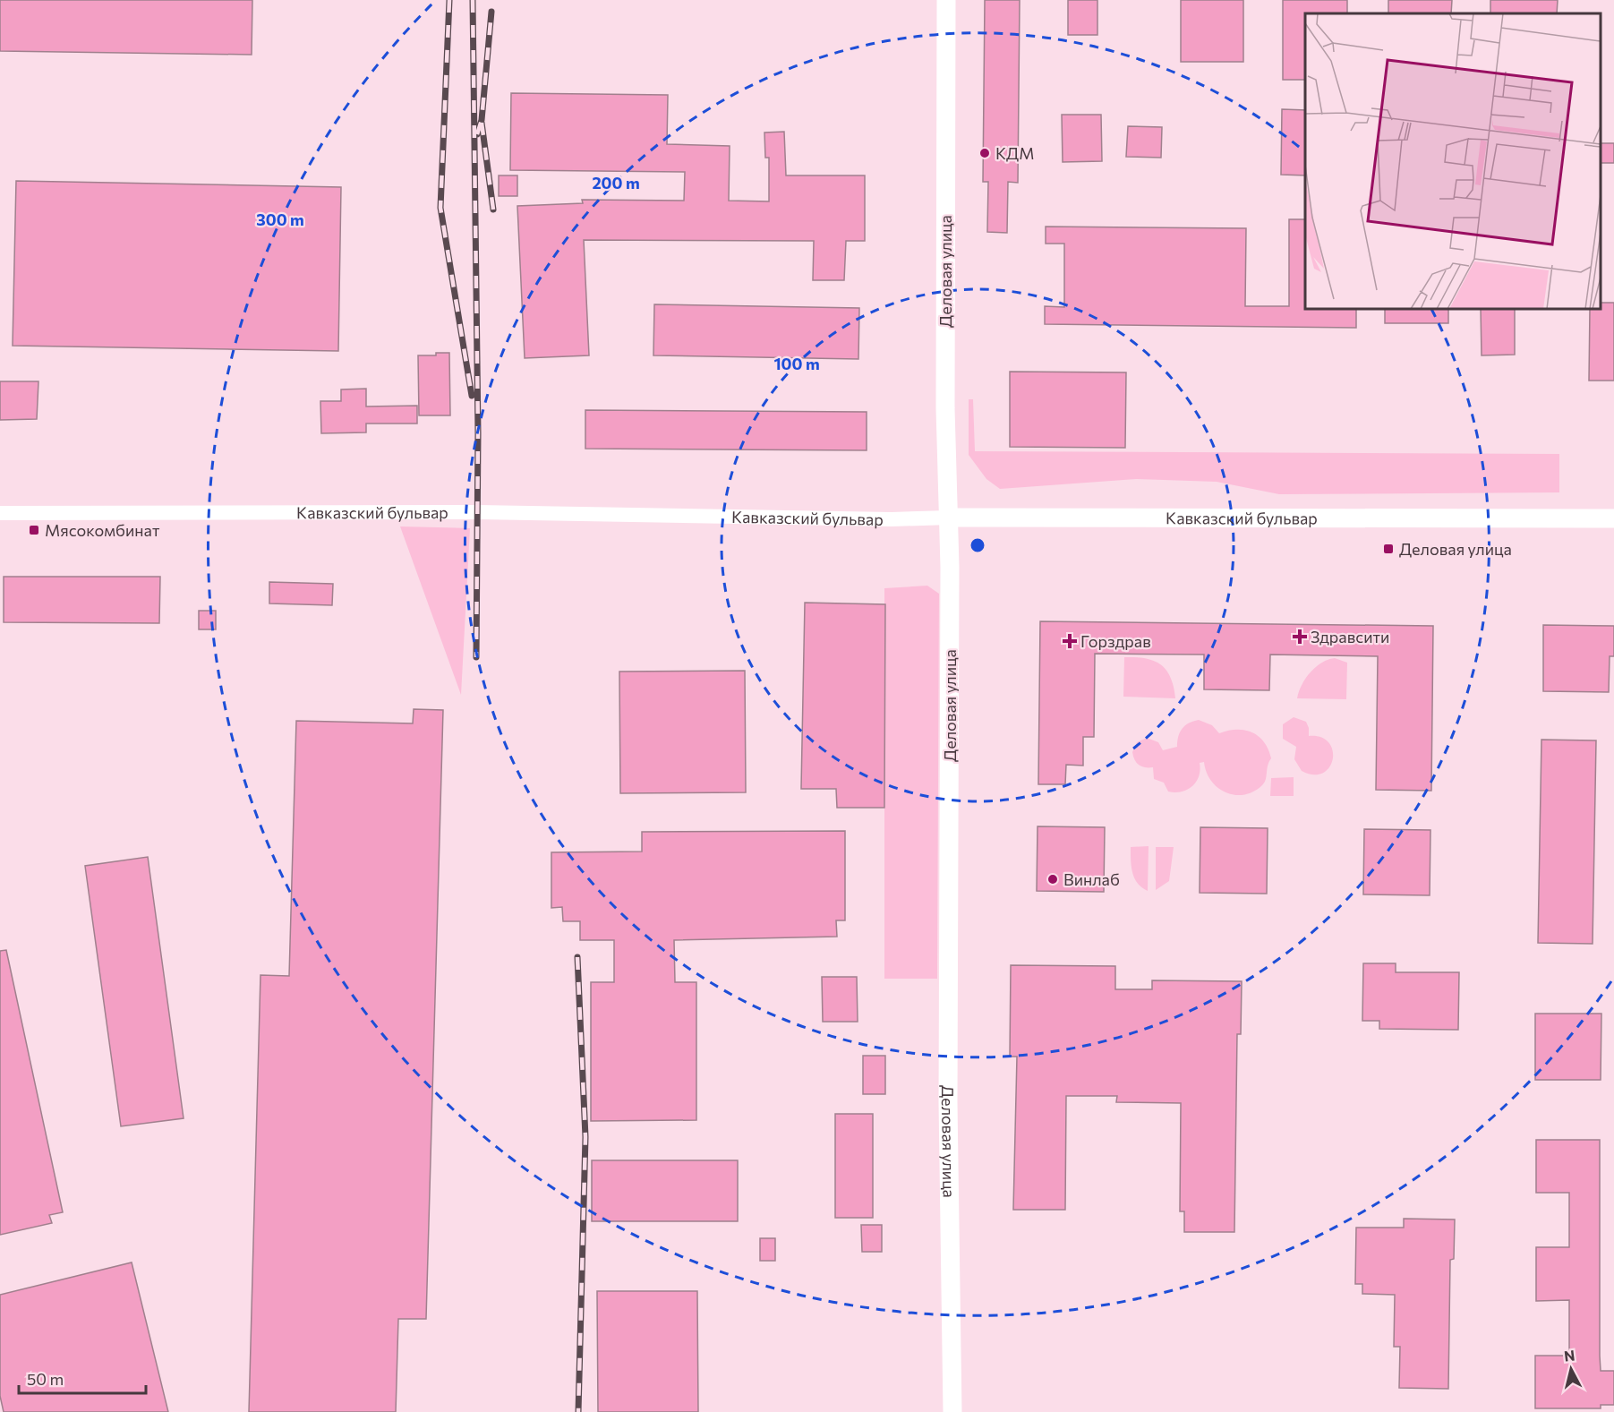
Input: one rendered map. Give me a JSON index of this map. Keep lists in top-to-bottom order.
{
  "streets": {
    "street": ["Деловая улица", "Кавказский бульвар"]
  },
  "crossings": [
    ["Деловая улица", "Кавказский бульвар"]
  ],
  "places": {
    "other": ["КДМ", "Винлаб"],
    "transit": ["Мясокомбинат", "Деловая улица"],
    "health": ["Здравсити", "Горздрав"]
  },
  "scale_bar": "50 m",
  "north": "top",
  "rings": ["200 m", "300 m", "100 m"]
}
